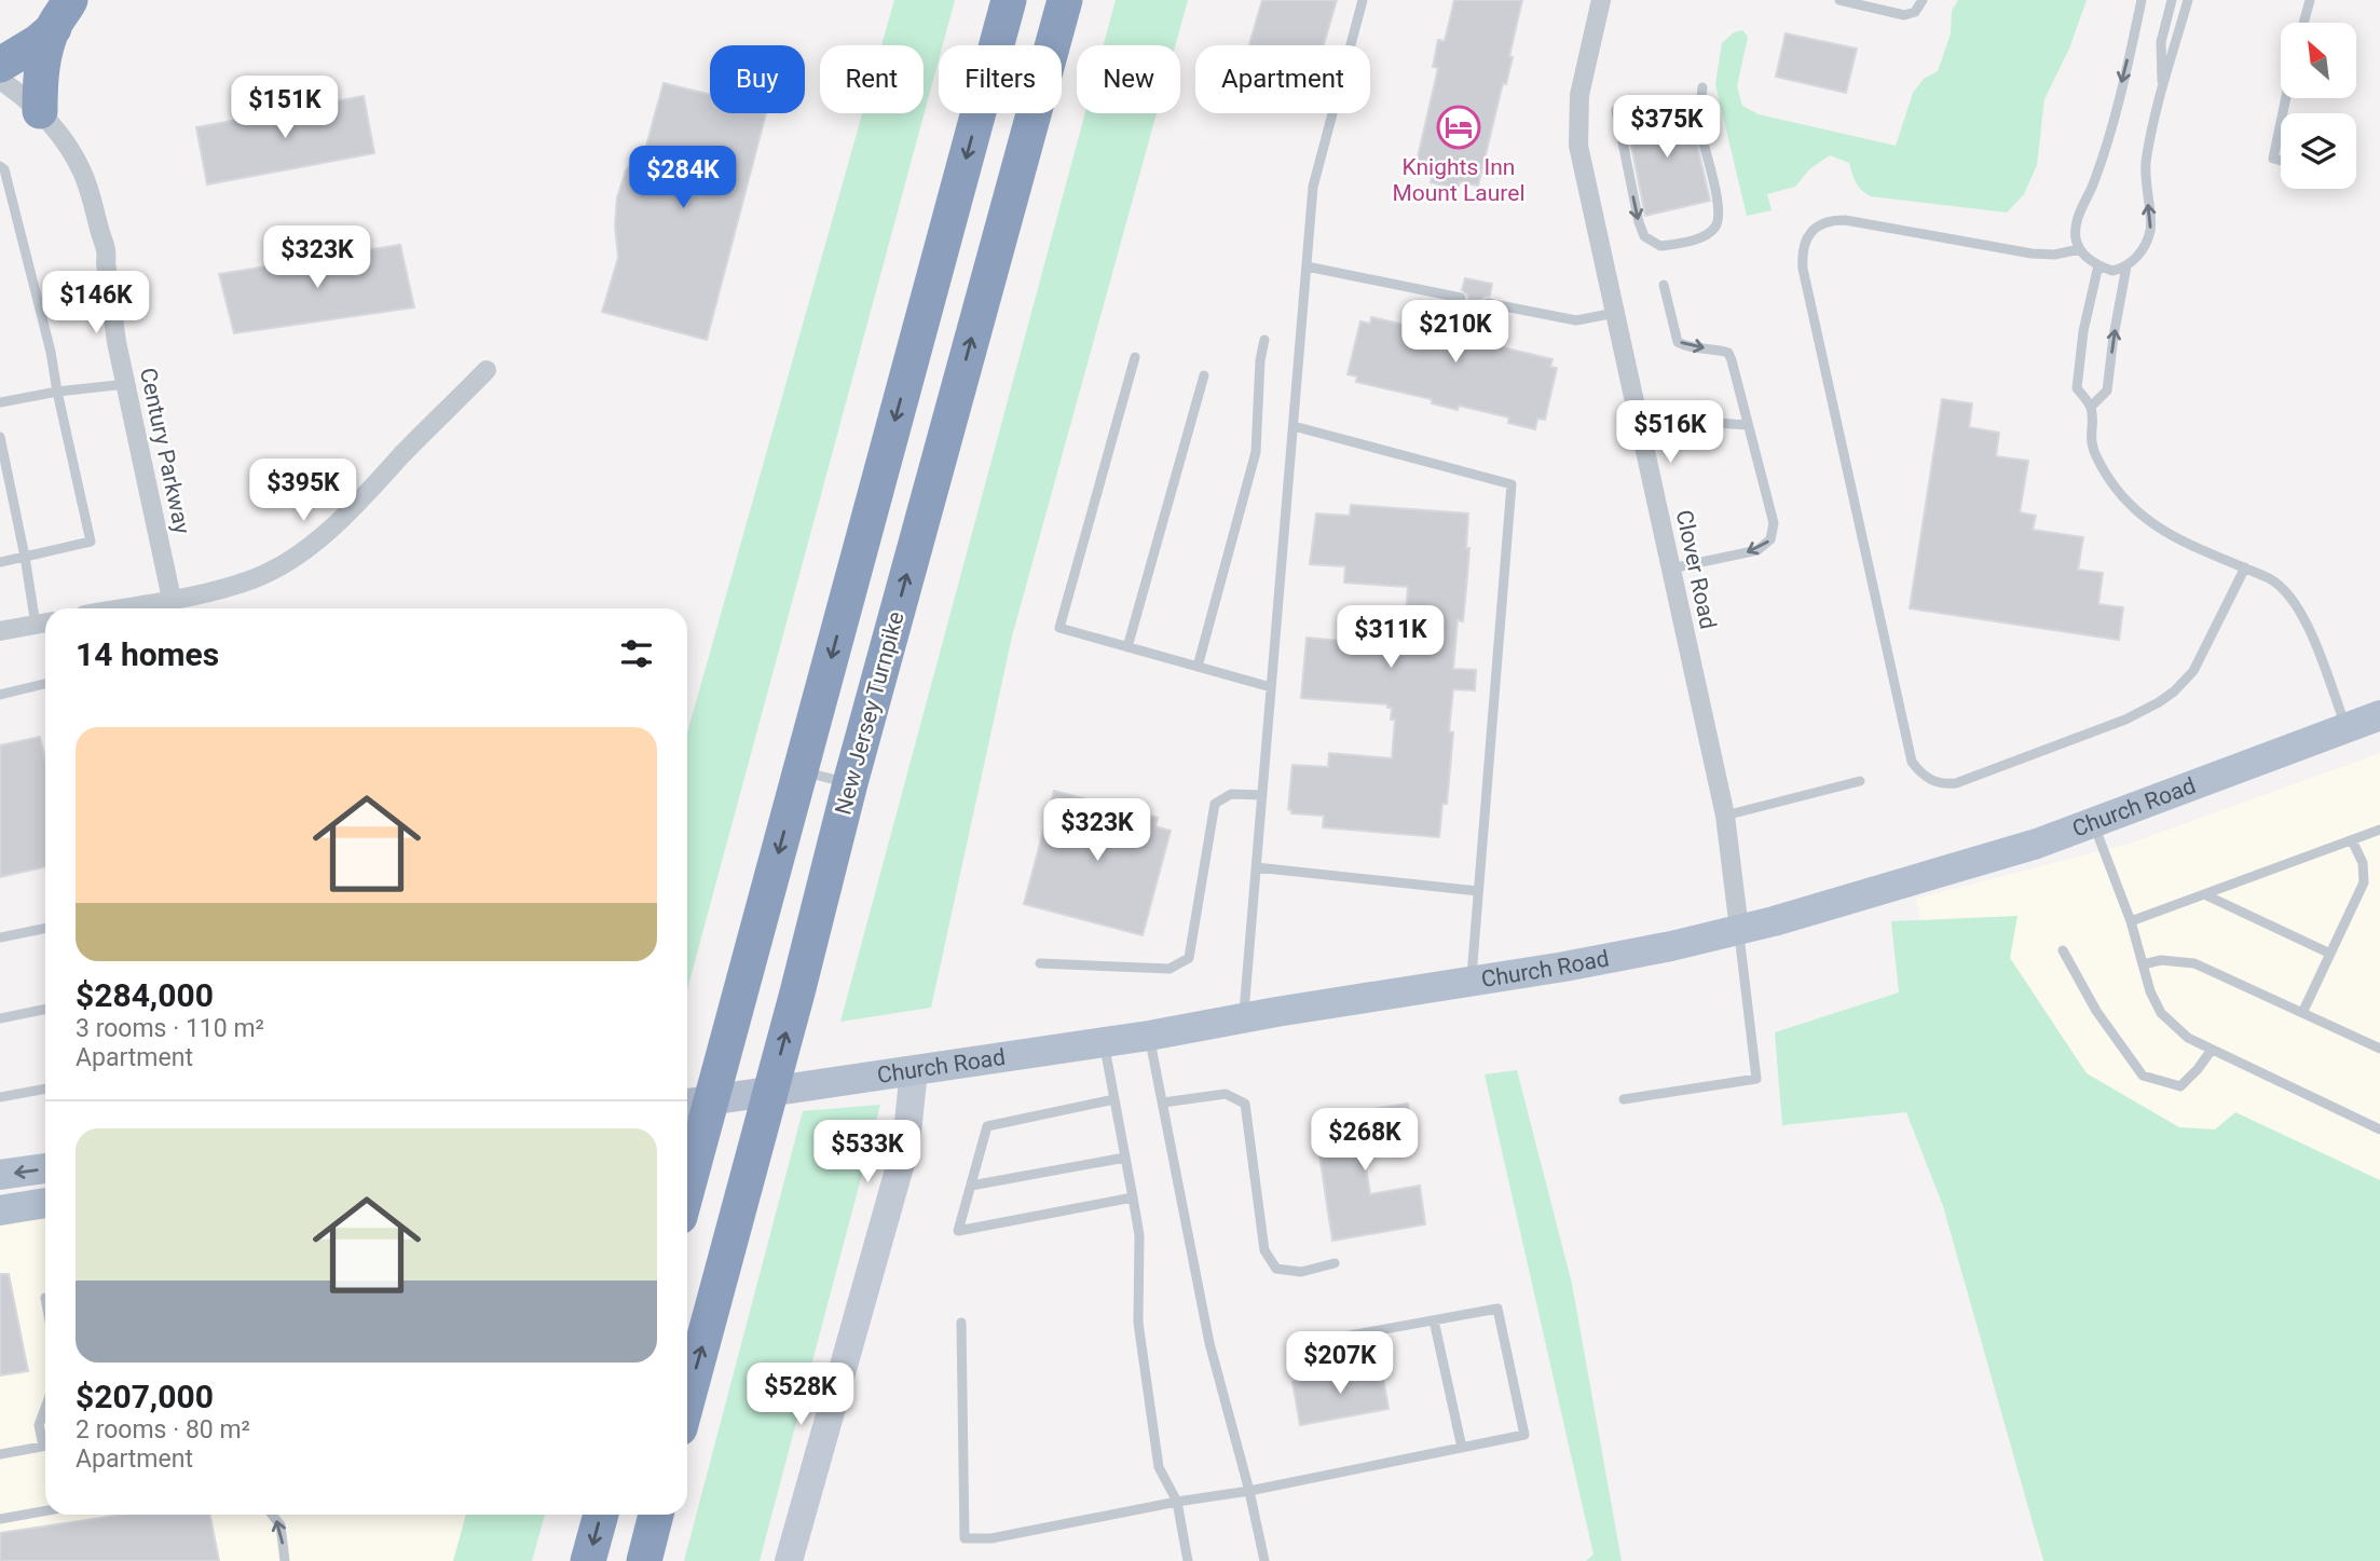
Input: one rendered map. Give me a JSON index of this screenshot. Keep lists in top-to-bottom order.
{
  "streets": {
    "highway": ["New Jersey Turnpike"],
    "main road": ["Church Road"],
    "street": ["Century Parkway", "Clover Road"]
  },
  "crossings": [
    ["Clover Road", "Church Road"]
  ],
  "places": {
    "hotel": ["Knights Inn Mount Laurel"]
  },
  "north": "top left",
  "page": {
    "chip": [
      "Buy",
      "Rent",
      "Filters",
      "New",
      "Apartment"
    ],
    "price": [
      "$151K",
      "$375K",
      "$284K",
      "$323K",
      "$146K",
      "$210K",
      "$516K",
      "$395K",
      "$311K",
      "$323K",
      "$268K",
      "$533K",
      "$207K",
      "$528K"
    ],
    "heading": "14 homes",
    "list": [
      {
        "name": "$284,000",
        "note": "3 rooms · 110 m² · Apartment"
      },
      {
        "name": "$207,000",
        "note": "2 rooms · 80 m² · Apartment"
      }
    ]
  }
}
